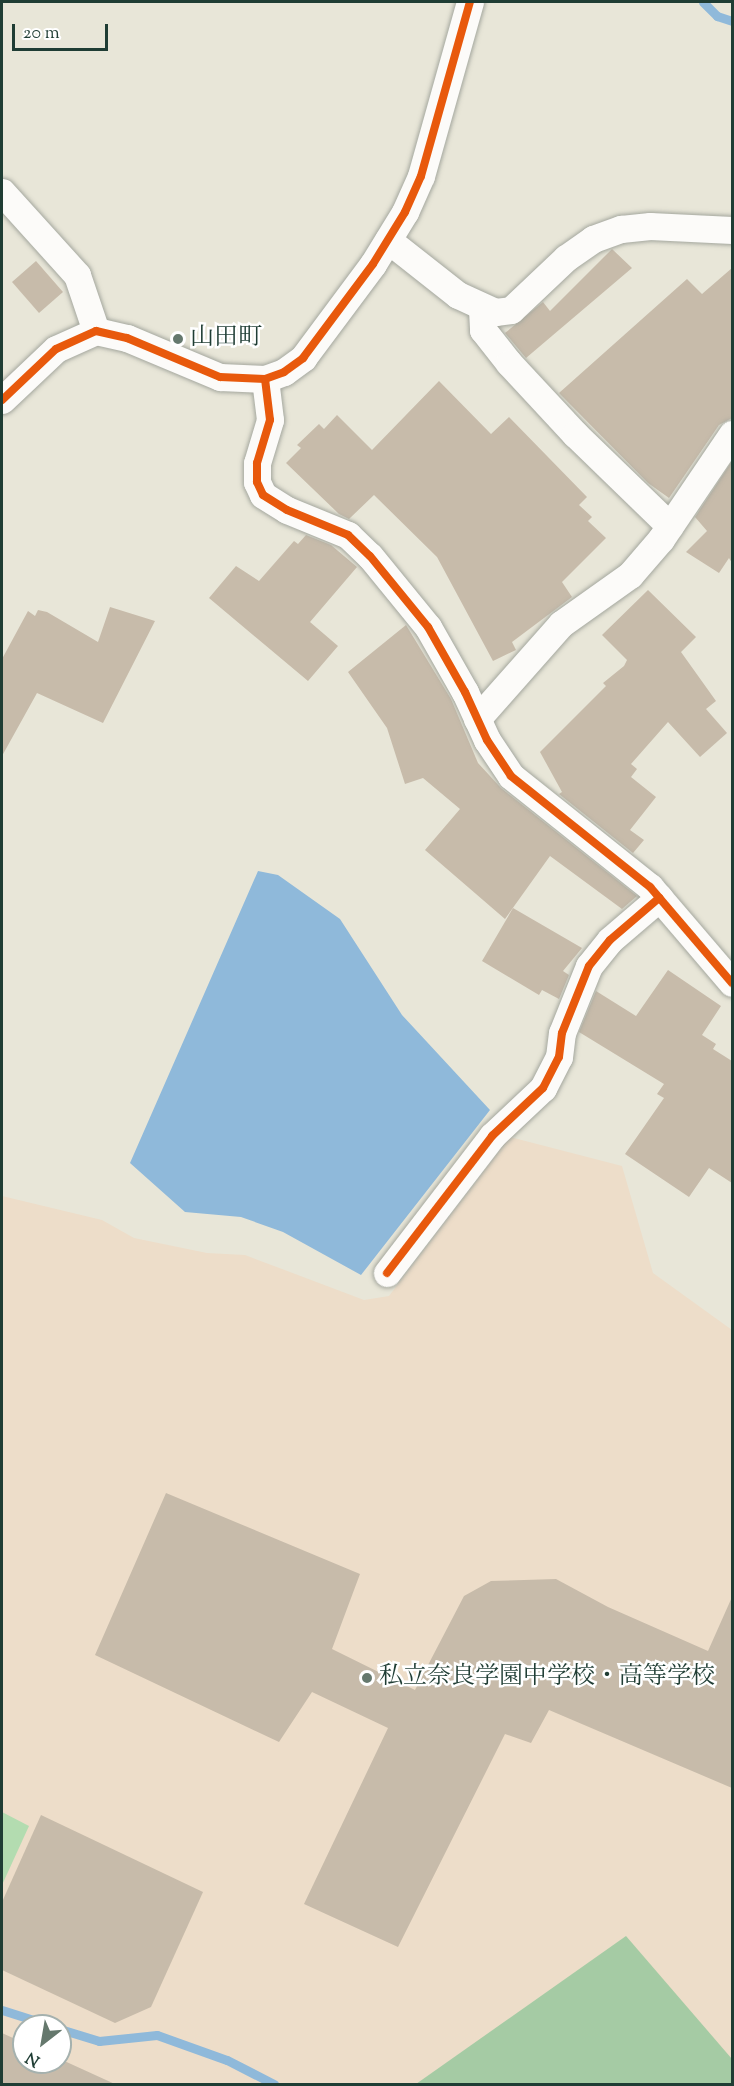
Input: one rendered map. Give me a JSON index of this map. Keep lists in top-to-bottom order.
{
  "places": ["山田町", "私立奈良学園中学校・高等学校"],
  "scale_bar": "20 m",
  "north": "bottom left"
}
